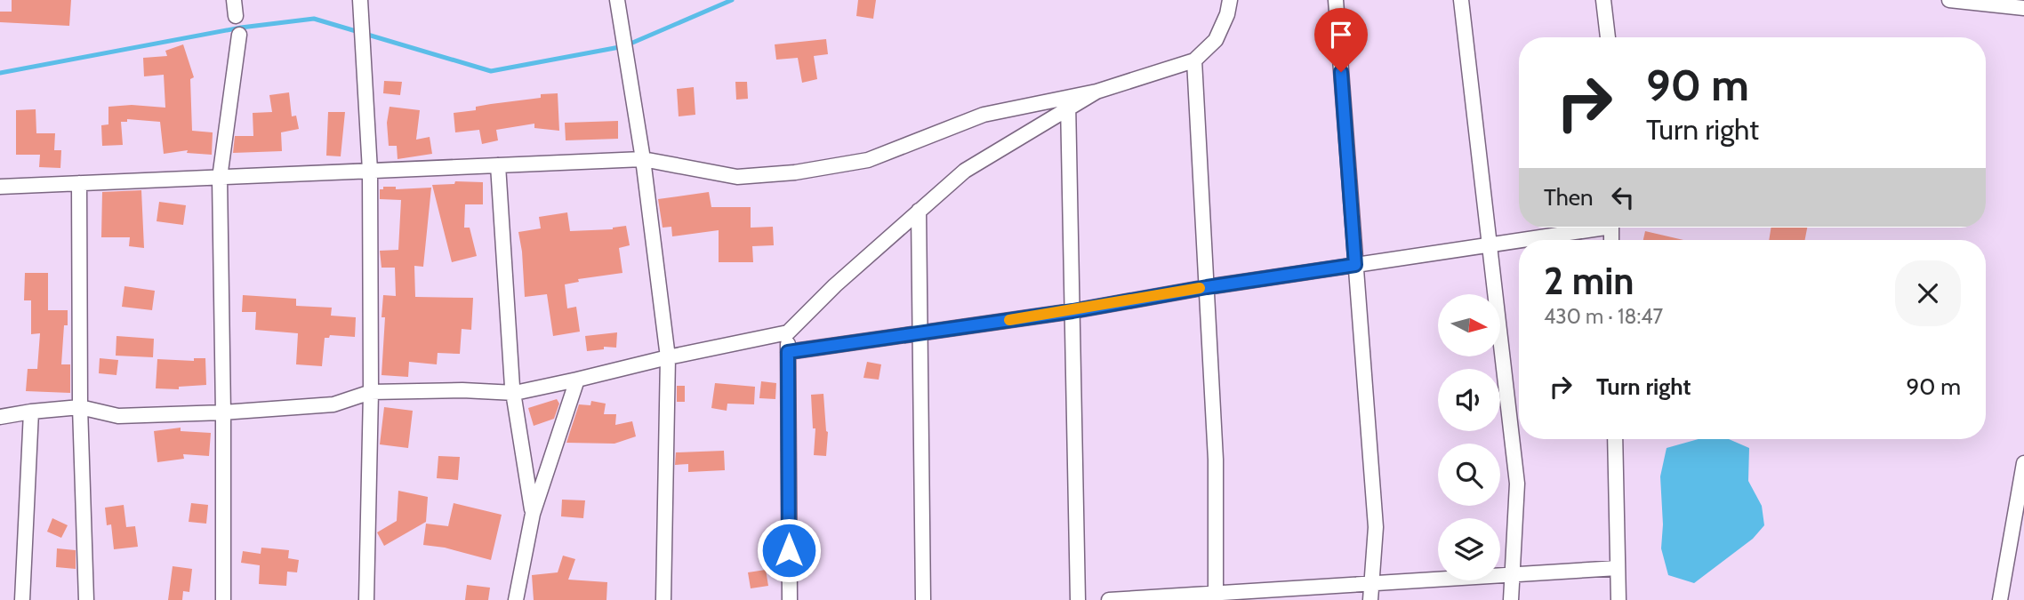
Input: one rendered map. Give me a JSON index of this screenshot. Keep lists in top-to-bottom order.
{
  "north": "right",
  "page": {
    "turn": ["90 m", "Turn right"],
    "then": "Then",
    "heading": ["2 min", "430 m · 18:47"],
    "list": [
      {
        "name": "Turn right",
        "value": "90 m"
      }
    ]
  }
}
